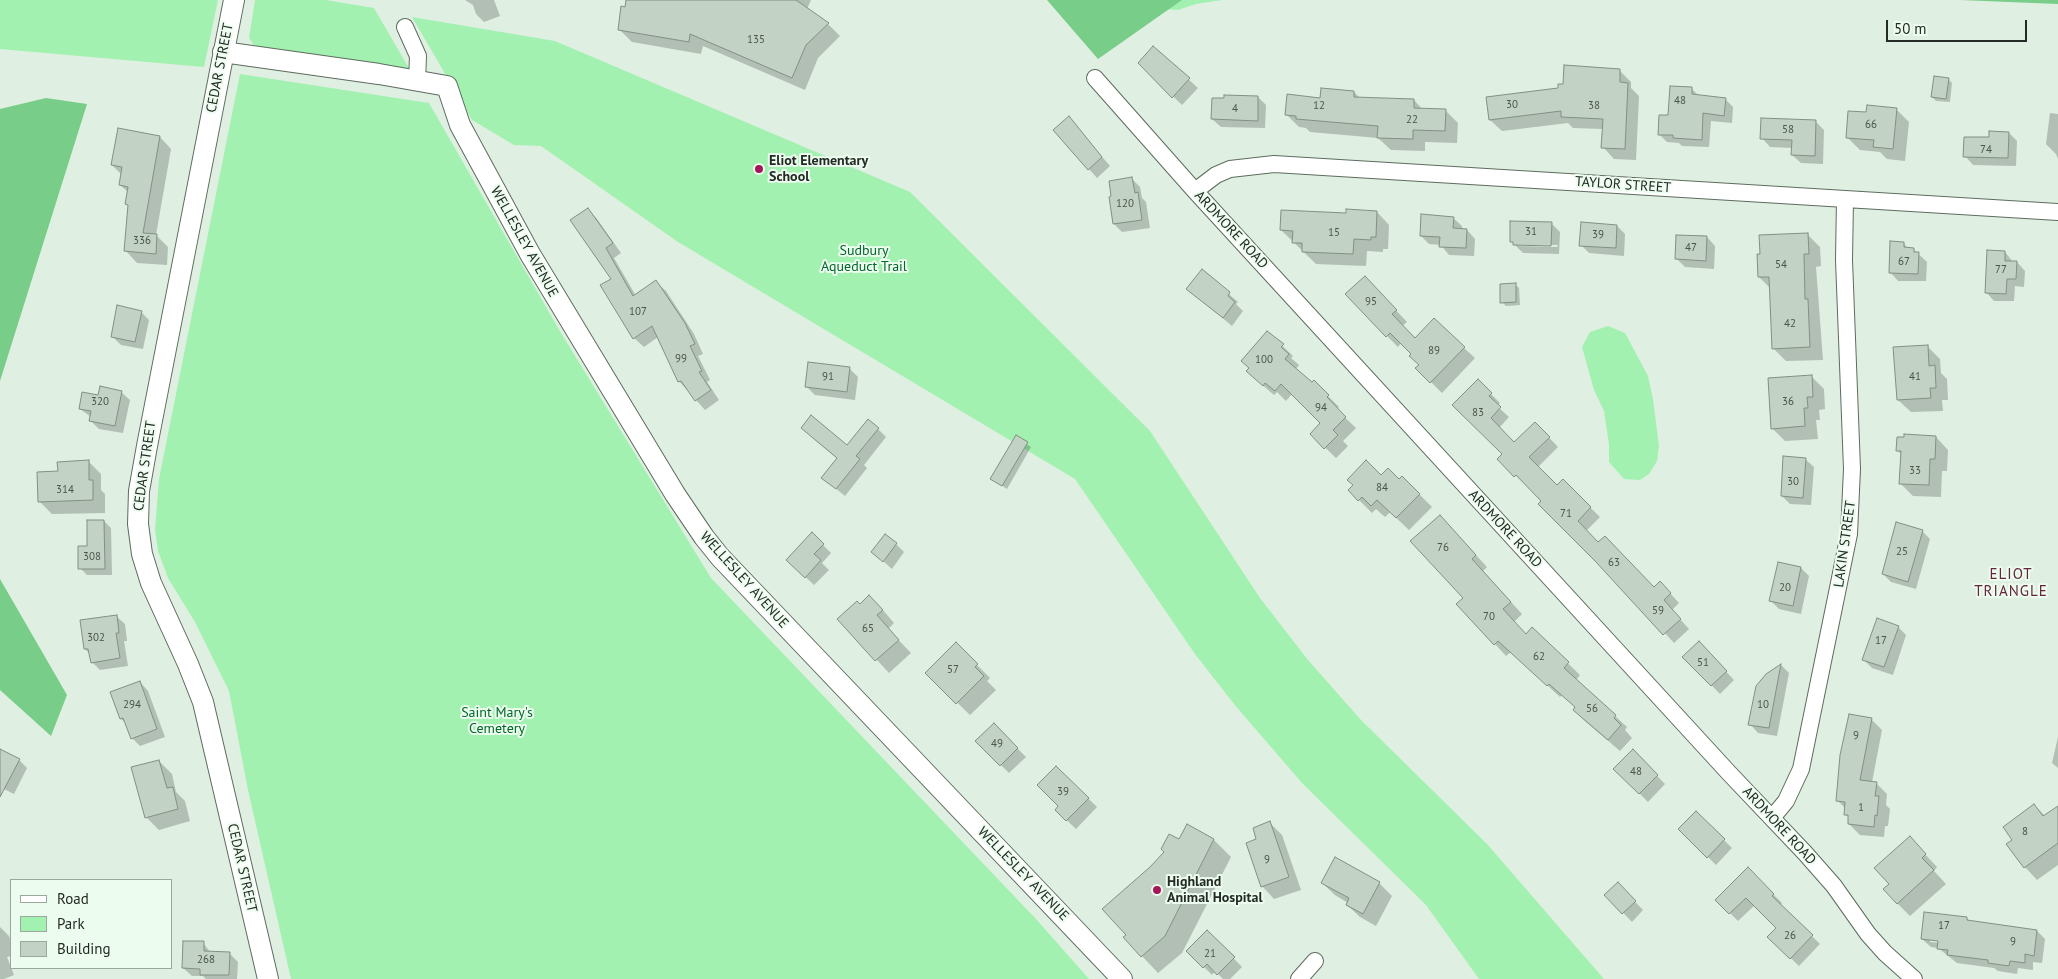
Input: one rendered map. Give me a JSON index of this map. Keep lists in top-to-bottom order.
{
  "streets": {
    "street": [
      "CEDAR STREET",
      "TAYLOR STREET",
      "ARDMORE ROAD",
      "WELLESLEY AVENUE",
      "LAKIN STREET"
    ]
  },
  "crossings": [
    ["TAYLOR STREET", "ARDMORE ROAD"],
    ["TAYLOR STREET", "LAKIN STREET"],
    ["ARDMORE ROAD", "LAKIN STREET"]
  ],
  "districts": ["ELIOT TRIANGLE"],
  "parks": ["Sudbury Aqueduct Trail", "Saint Mary's Cemetery"],
  "places": ["Eliot Elementary School", "Highland Animal Hospital"],
  "house_numbers": [
    "135",
    "48",
    "30",
    "12",
    "38",
    "4",
    "22",
    "66",
    "58",
    "74",
    "120",
    "31",
    "15",
    "39",
    "336",
    "47",
    "67",
    "54",
    "77",
    "95",
    "107",
    "42",
    "89",
    "99",
    "100",
    "91",
    "41",
    "320",
    "36",
    "94",
    "83",
    "33",
    "30",
    "84",
    "314",
    "71",
    "76",
    "25",
    "308",
    "63",
    "20",
    "59",
    "70",
    "65",
    "302",
    "17",
    "62",
    "51",
    "57",
    "294",
    "10",
    "56",
    "9",
    "49",
    "48",
    "39",
    "1",
    "8",
    "9",
    "17",
    "26",
    "9",
    "21",
    "268"
  ],
  "legend": ["Road", "Park", "Building"],
  "scale_bar": "50 m"
}
